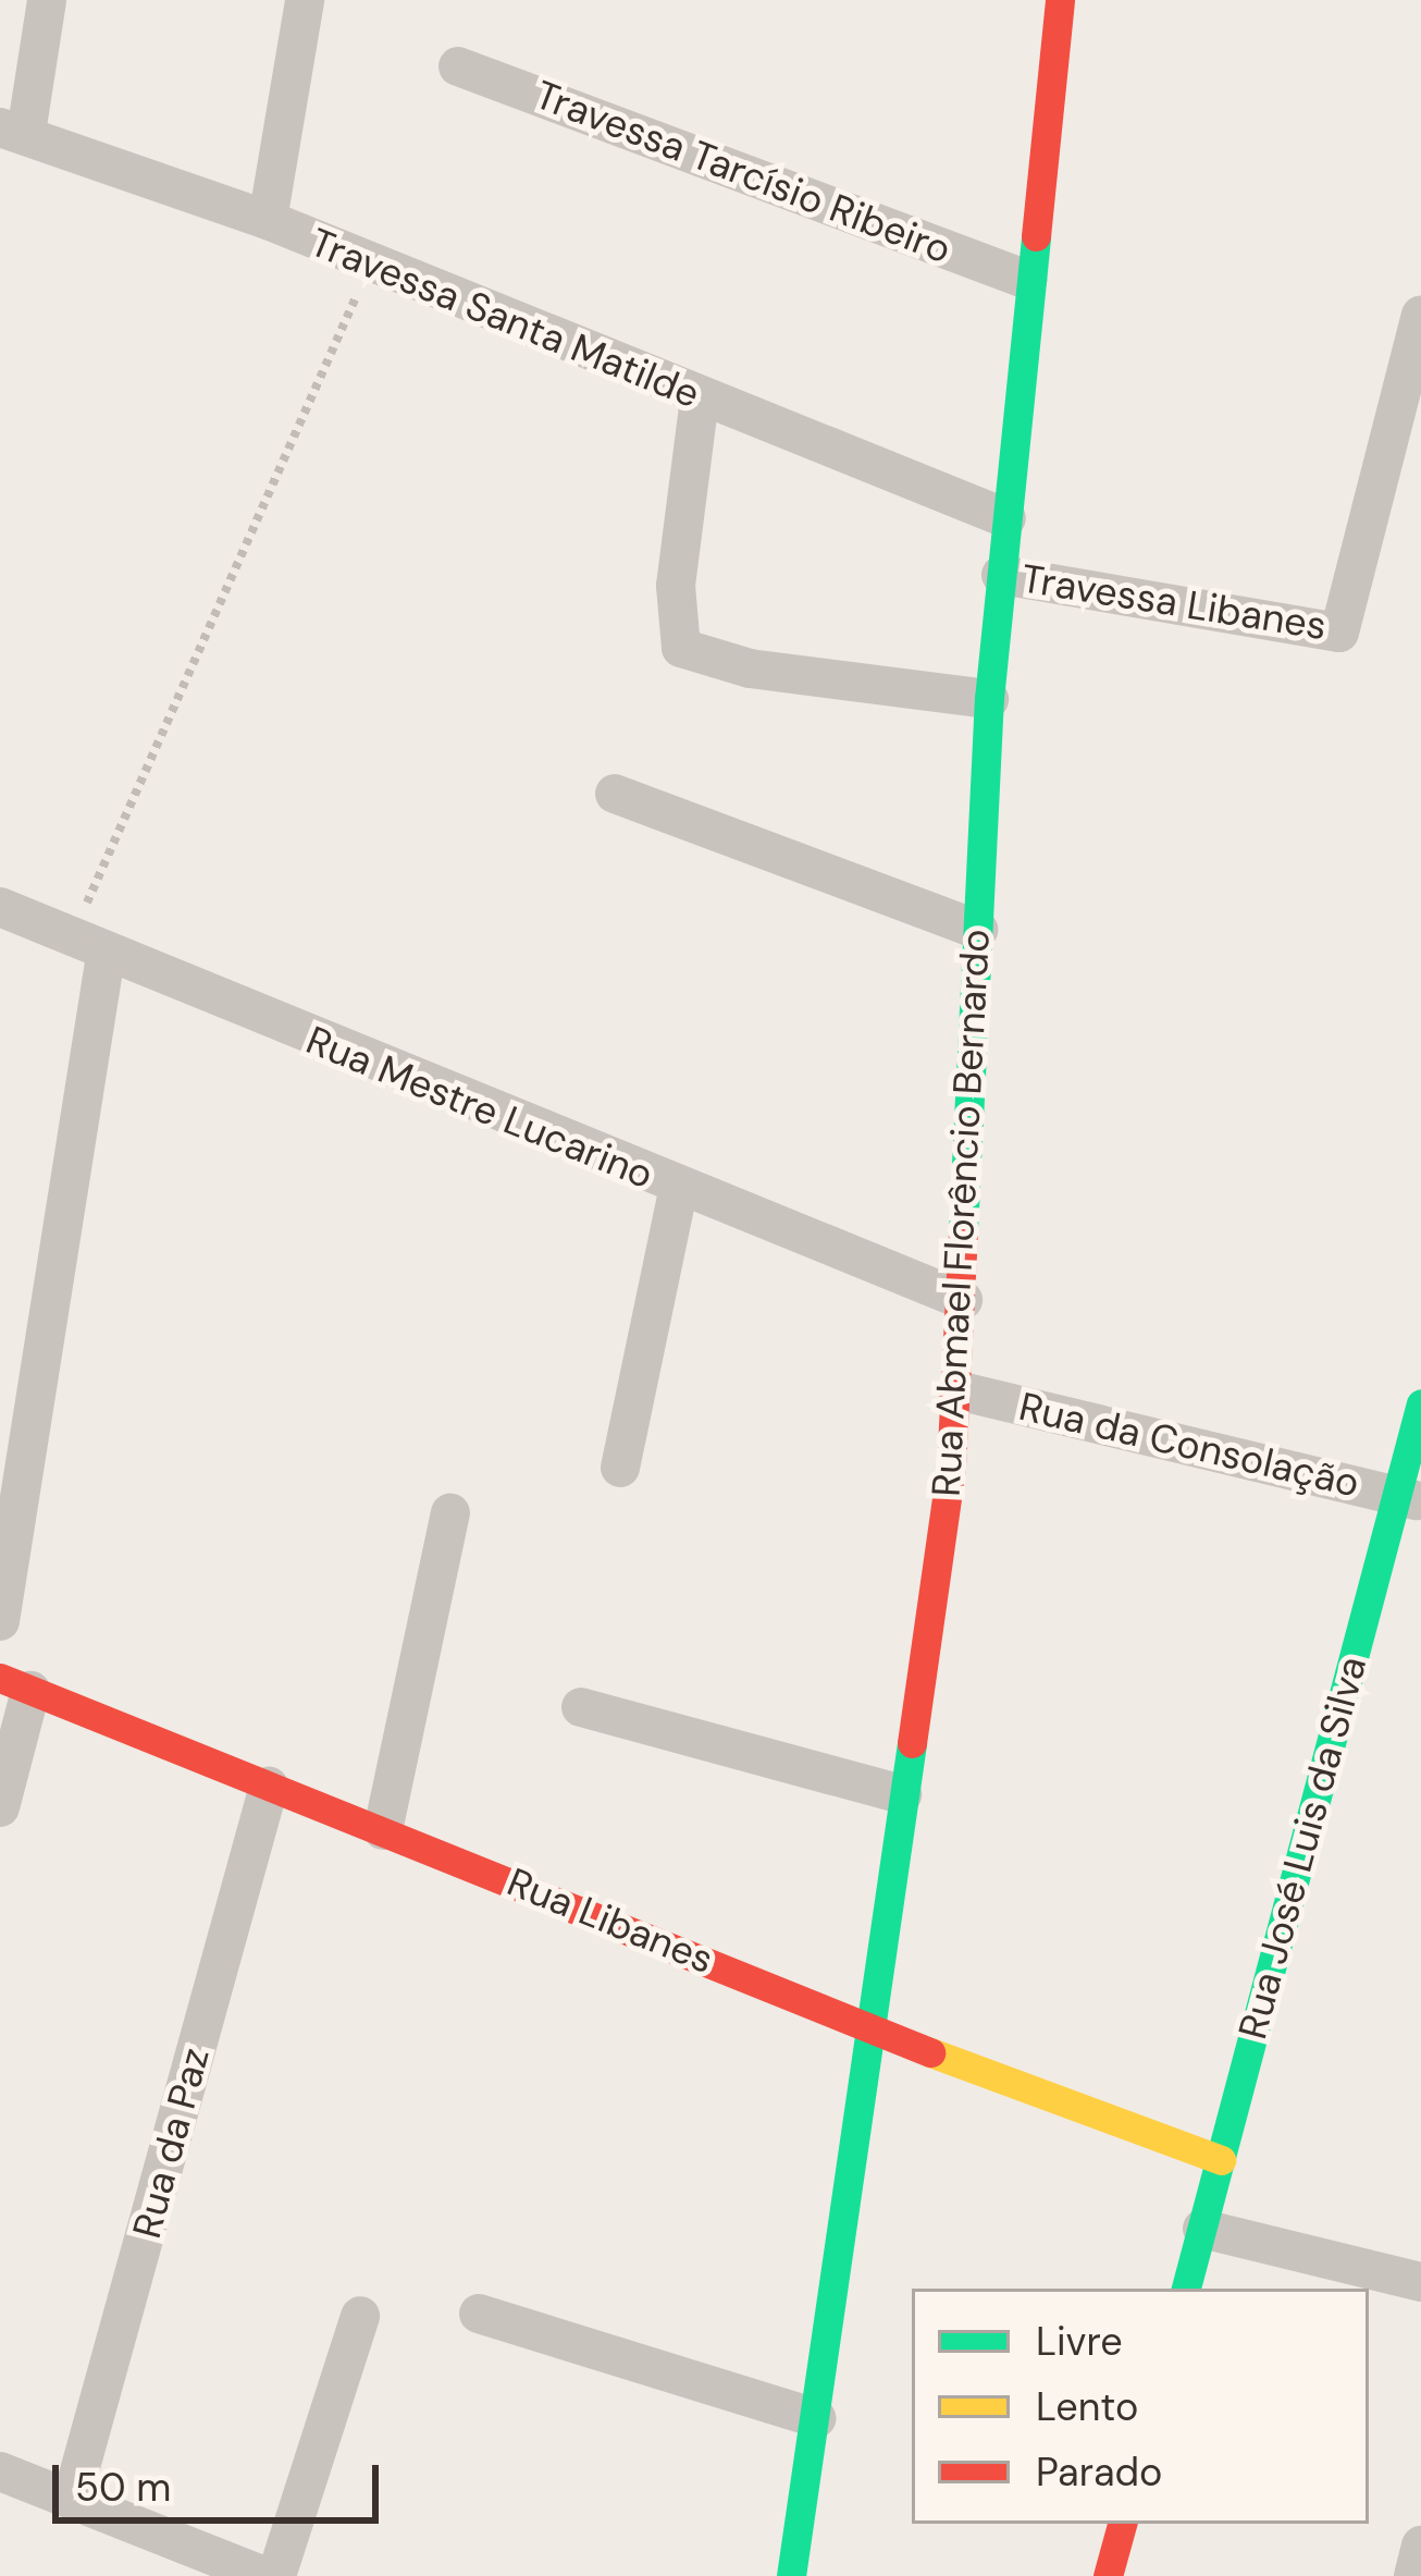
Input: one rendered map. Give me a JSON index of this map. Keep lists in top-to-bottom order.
{
  "streets": {
    "street": [
      "Travessa Tarcísio Ribeiro",
      "Travessa Santa Matilde",
      "Travessa Libanes",
      "Rua Mestre Lucarino",
      "Rua Abmael Florêncio Bernardo",
      "Rua da Consolação",
      "Rua José Luis da Silva",
      "Rua Libanes",
      "Rua da Paz"
    ]
  },
  "crossings": [
    ["Travessa Tarcísio Ribeiro", "Rua Abmael Florêncio Bernardo"],
    ["Travessa Santa Matilde", "Rua Abmael Florêncio Bernardo"],
    ["Travessa Libanes", "Rua Abmael Florêncio Bernardo"],
    ["Rua Mestre Lucarino", "Rua Abmael Florêncio Bernardo"],
    ["Rua Abmael Florêncio Bernardo", "Rua da Consolação"],
    ["Rua Abmael Florêncio Bernardo", "Rua Libanes"],
    ["Rua da Consolação", "Rua José Luis da Silva"],
    ["Rua José Luis da Silva", "Rua Libanes"],
    ["Rua Libanes", "Rua da Paz"]
  ],
  "legend": ["Livre", "Lento", "Parado"],
  "scale_bar": "50 m"
}
